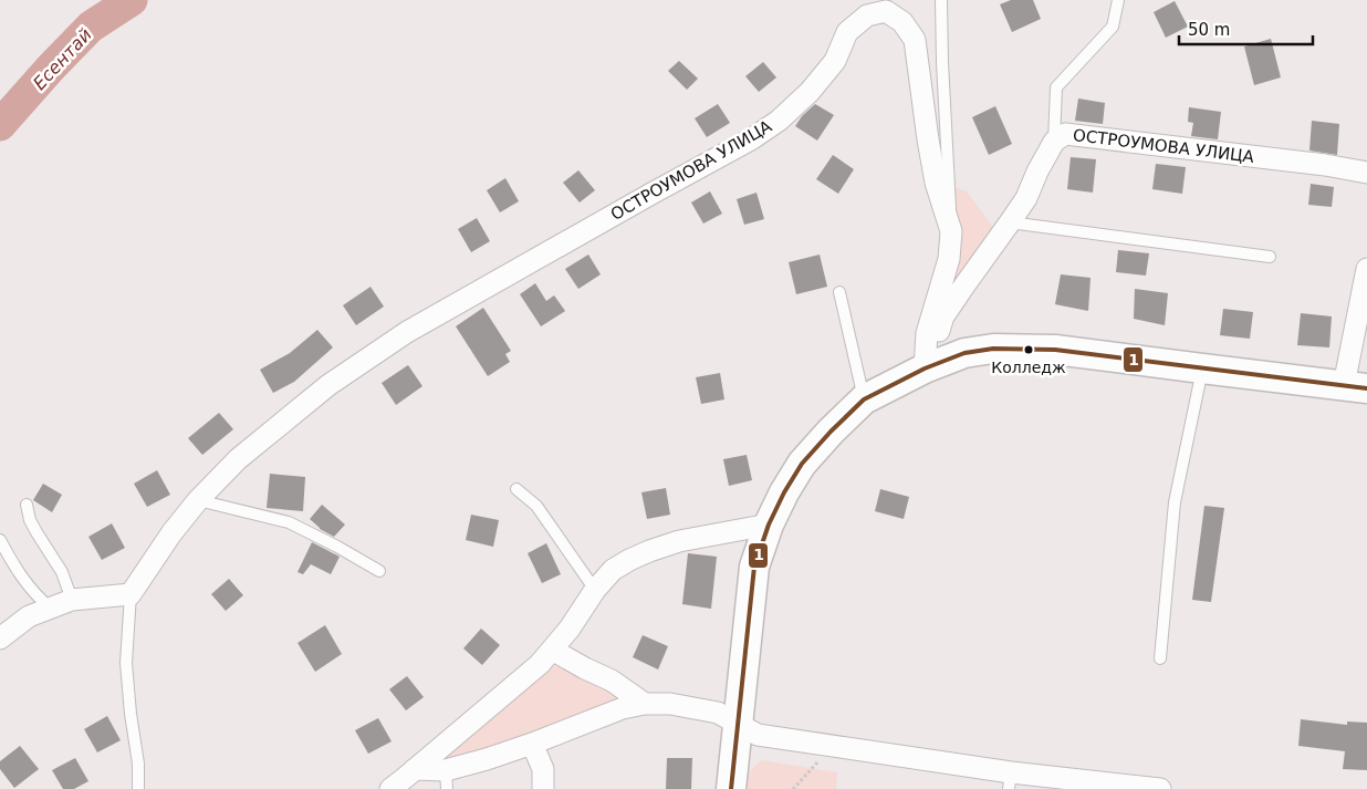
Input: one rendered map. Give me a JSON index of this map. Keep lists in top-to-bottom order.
{
  "streets": {
    "street": ["ОСТРОУМОВА УЛИЦА"]
  },
  "water": ["Есентай"],
  "places": ["Колледж"],
  "lines": ["transit line 1"],
  "scale_bar": "50 m"
}
